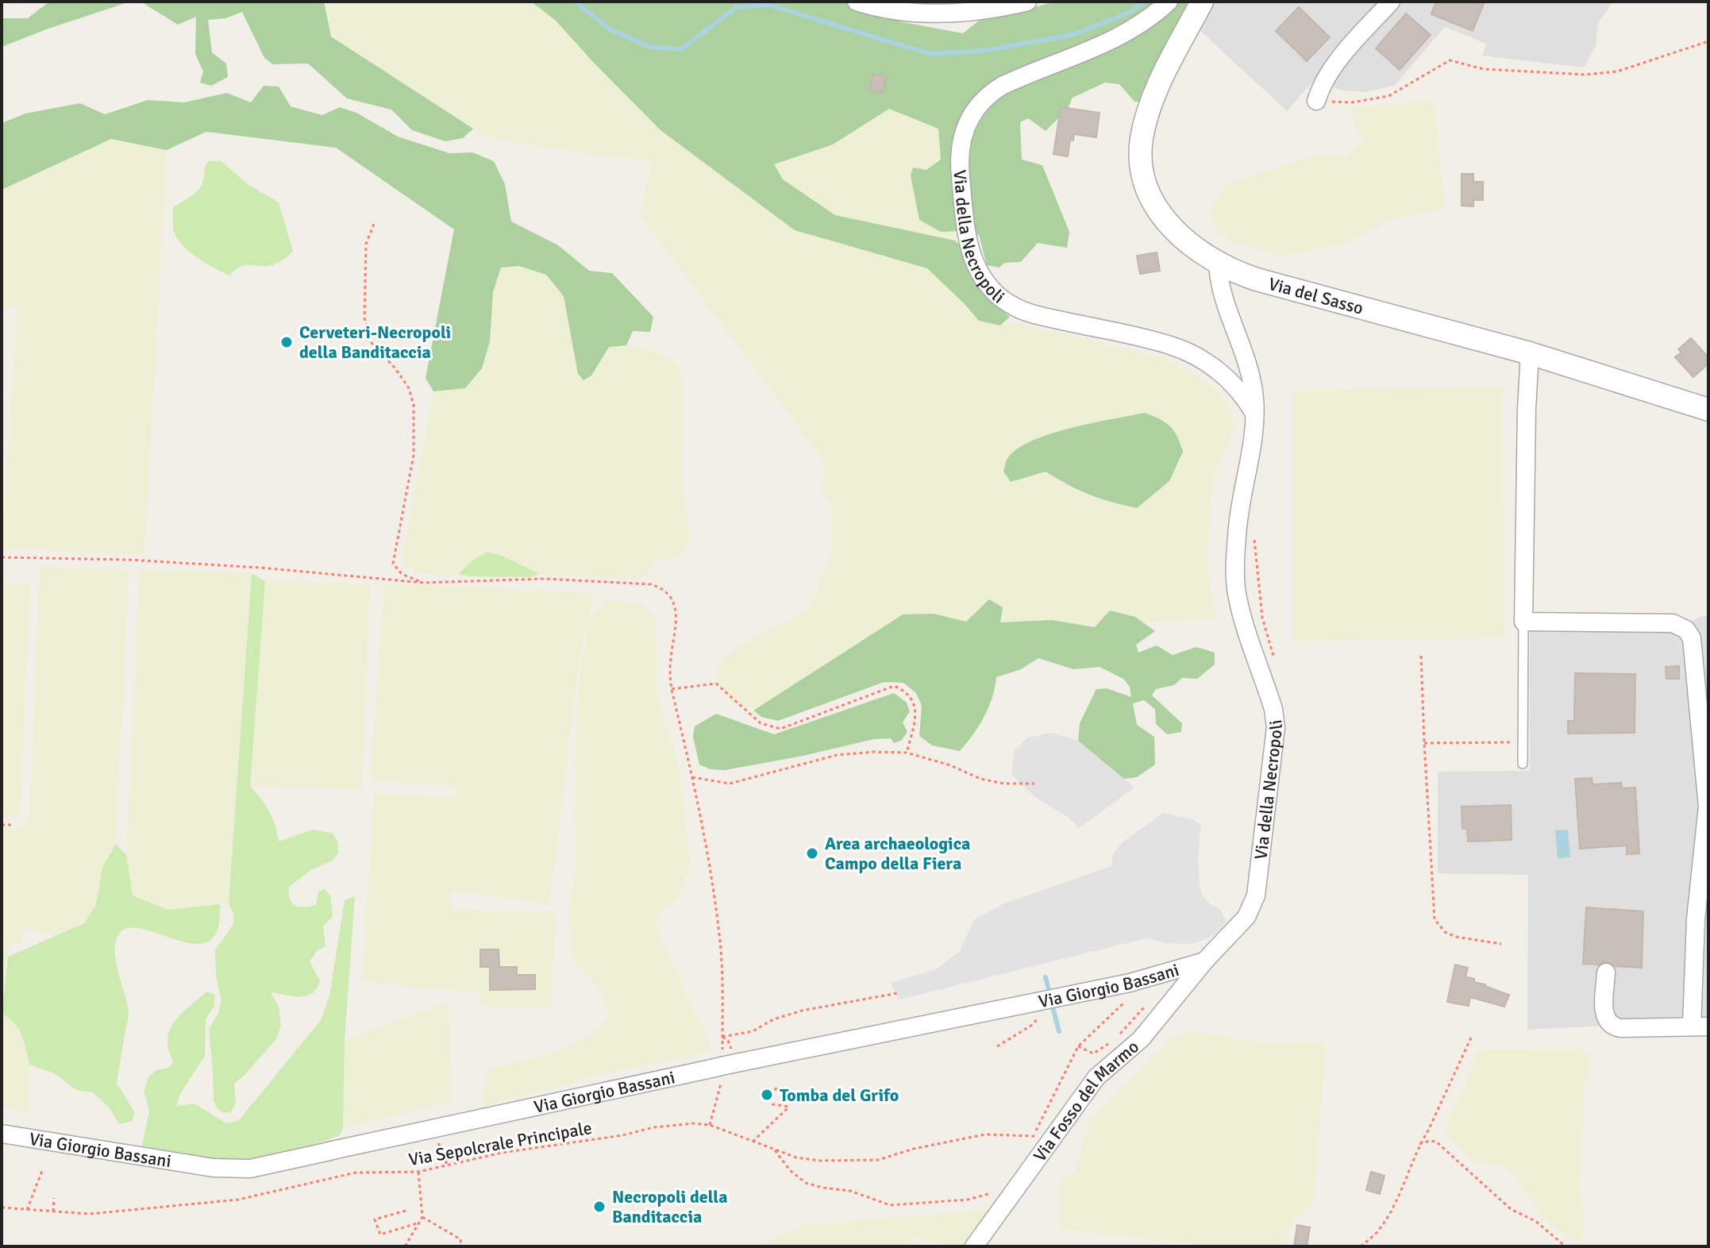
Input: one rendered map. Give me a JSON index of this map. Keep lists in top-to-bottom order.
{
  "streets": {
    "street": [
      "Via della Necropoli",
      "Via del Sasso",
      "Via Giorgio Bassani",
      "Via Fosso del Marmo"
    ],
    "path": ["Via Sepolcrale Principale"]
  },
  "crossings": [
    ["Via della Necropoli", "Via del Sasso"],
    ["Via della Necropoli", "Via Giorgio Bassani"],
    ["Via della Necropoli", "Via Fosso del Marmo"],
    ["Via Giorgio Bassani", "Via Fosso del Marmo"]
  ],
  "places": [
    "Cerveteri-Necropoli della Banditaccia",
    "Area archaeologica Campo della Fiera",
    "Tomba del Grifo",
    "Necropoli della Banditaccia"
  ]
}
